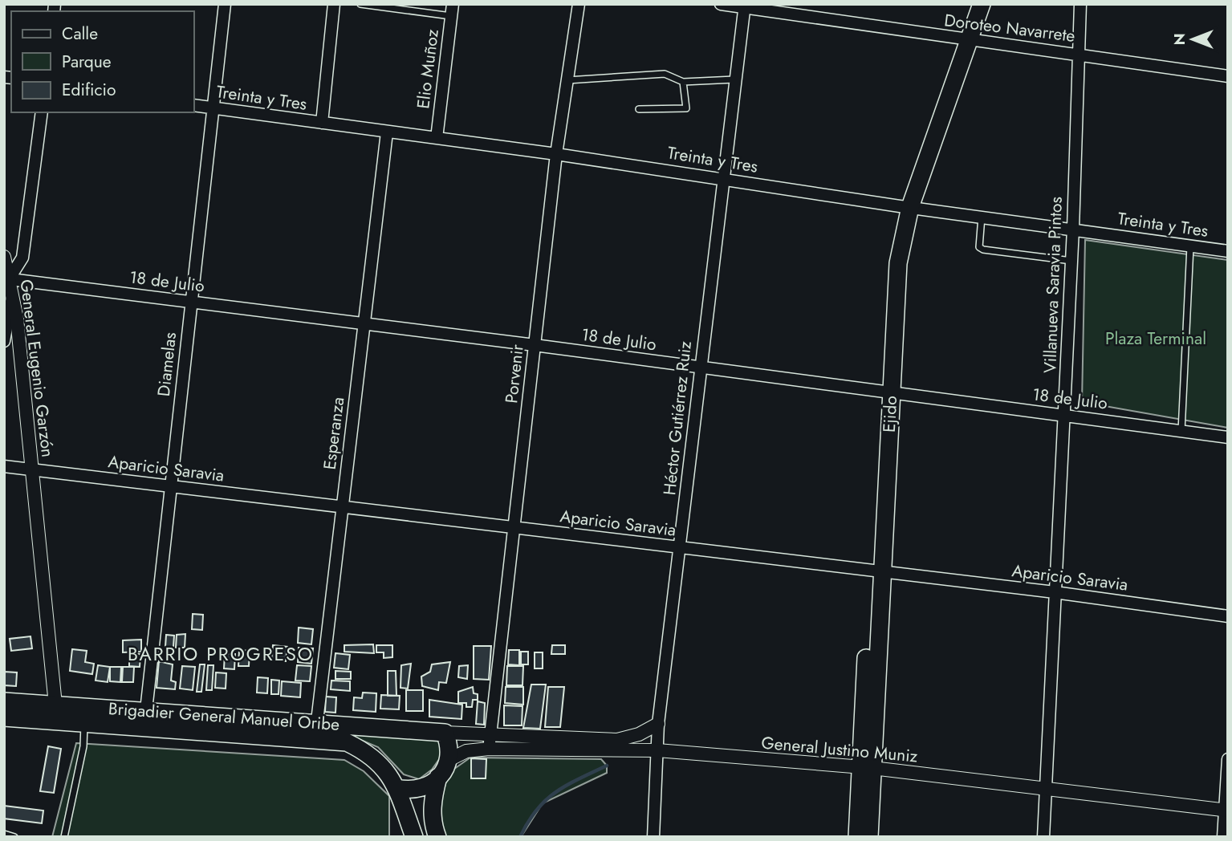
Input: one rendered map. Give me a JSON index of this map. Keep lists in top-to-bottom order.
{
  "streets": {
    "main road": ["Ejido", "Brigadier General Manuel Oribe"],
    "street": [
      "Doroteo Navarrete",
      "Elio Muñoz",
      "Treinta y Tres",
      "18 de Julio",
      "Villanueva Saravia Pintos",
      "Diamelas",
      "General Eugenio Garzón",
      "Porvenir",
      "Héctor Gutiérrez Ruiz",
      "Esperanza",
      "Aparicio Saravia",
      "General Justino Muniz"
    ]
  },
  "crossings": [
    ["Doroteo Navarrete", "Villanueva Saravia Pintos"],
    ["Doroteo Navarrete", "Ejido"],
    ["Doroteo Navarrete", "Héctor Gutiérrez Ruiz"],
    ["Elio Muñoz", "Treinta y Tres"],
    ["Treinta y Tres", "Villanueva Saravia Pintos"],
    ["Treinta y Tres", "Diamelas"],
    ["Treinta y Tres", "Porvenir"],
    ["Treinta y Tres", "Ejido"],
    ["Treinta y Tres", "Héctor Gutiérrez Ruiz"],
    ["Treinta y Tres", "Esperanza"],
    ["18 de Julio", "Villanueva Saravia Pintos"],
    ["18 de Julio", "Diamelas"],
    ["18 de Julio", "General Eugenio Garzón"],
    ["18 de Julio", "Porvenir"],
    ["18 de Julio", "Ejido"],
    ["18 de Julio", "Héctor Gutiérrez Ruiz"],
    ["18 de Julio", "Esperanza"],
    ["Villanueva Saravia Pintos", "Aparicio Saravia"],
    ["Villanueva Saravia Pintos", "General Justino Muniz"],
    ["Diamelas", "Aparicio Saravia"],
    ["Diamelas", "Brigadier General Manuel Oribe"],
    ["General Eugenio Garzón", "Aparicio Saravia"],
    ["General Eugenio Garzón", "Brigadier General Manuel Oribe"],
    ["Porvenir", "Aparicio Saravia"],
    ["Porvenir", "General Justino Muniz"],
    ["Ejido", "Aparicio Saravia"],
    ["Ejido", "General Justino Muniz"],
    ["Héctor Gutiérrez Ruiz", "Aparicio Saravia"],
    ["Héctor Gutiérrez Ruiz", "General Justino Muniz"],
    ["Esperanza", "Aparicio Saravia"],
    ["Esperanza", "Brigadier General Manuel Oribe"]
  ],
  "districts": ["BARRIO PROGRESO"],
  "parks": ["Plaza Terminal"],
  "legend": ["Calle", "Parque", "Edificio"],
  "north": "left"
}
